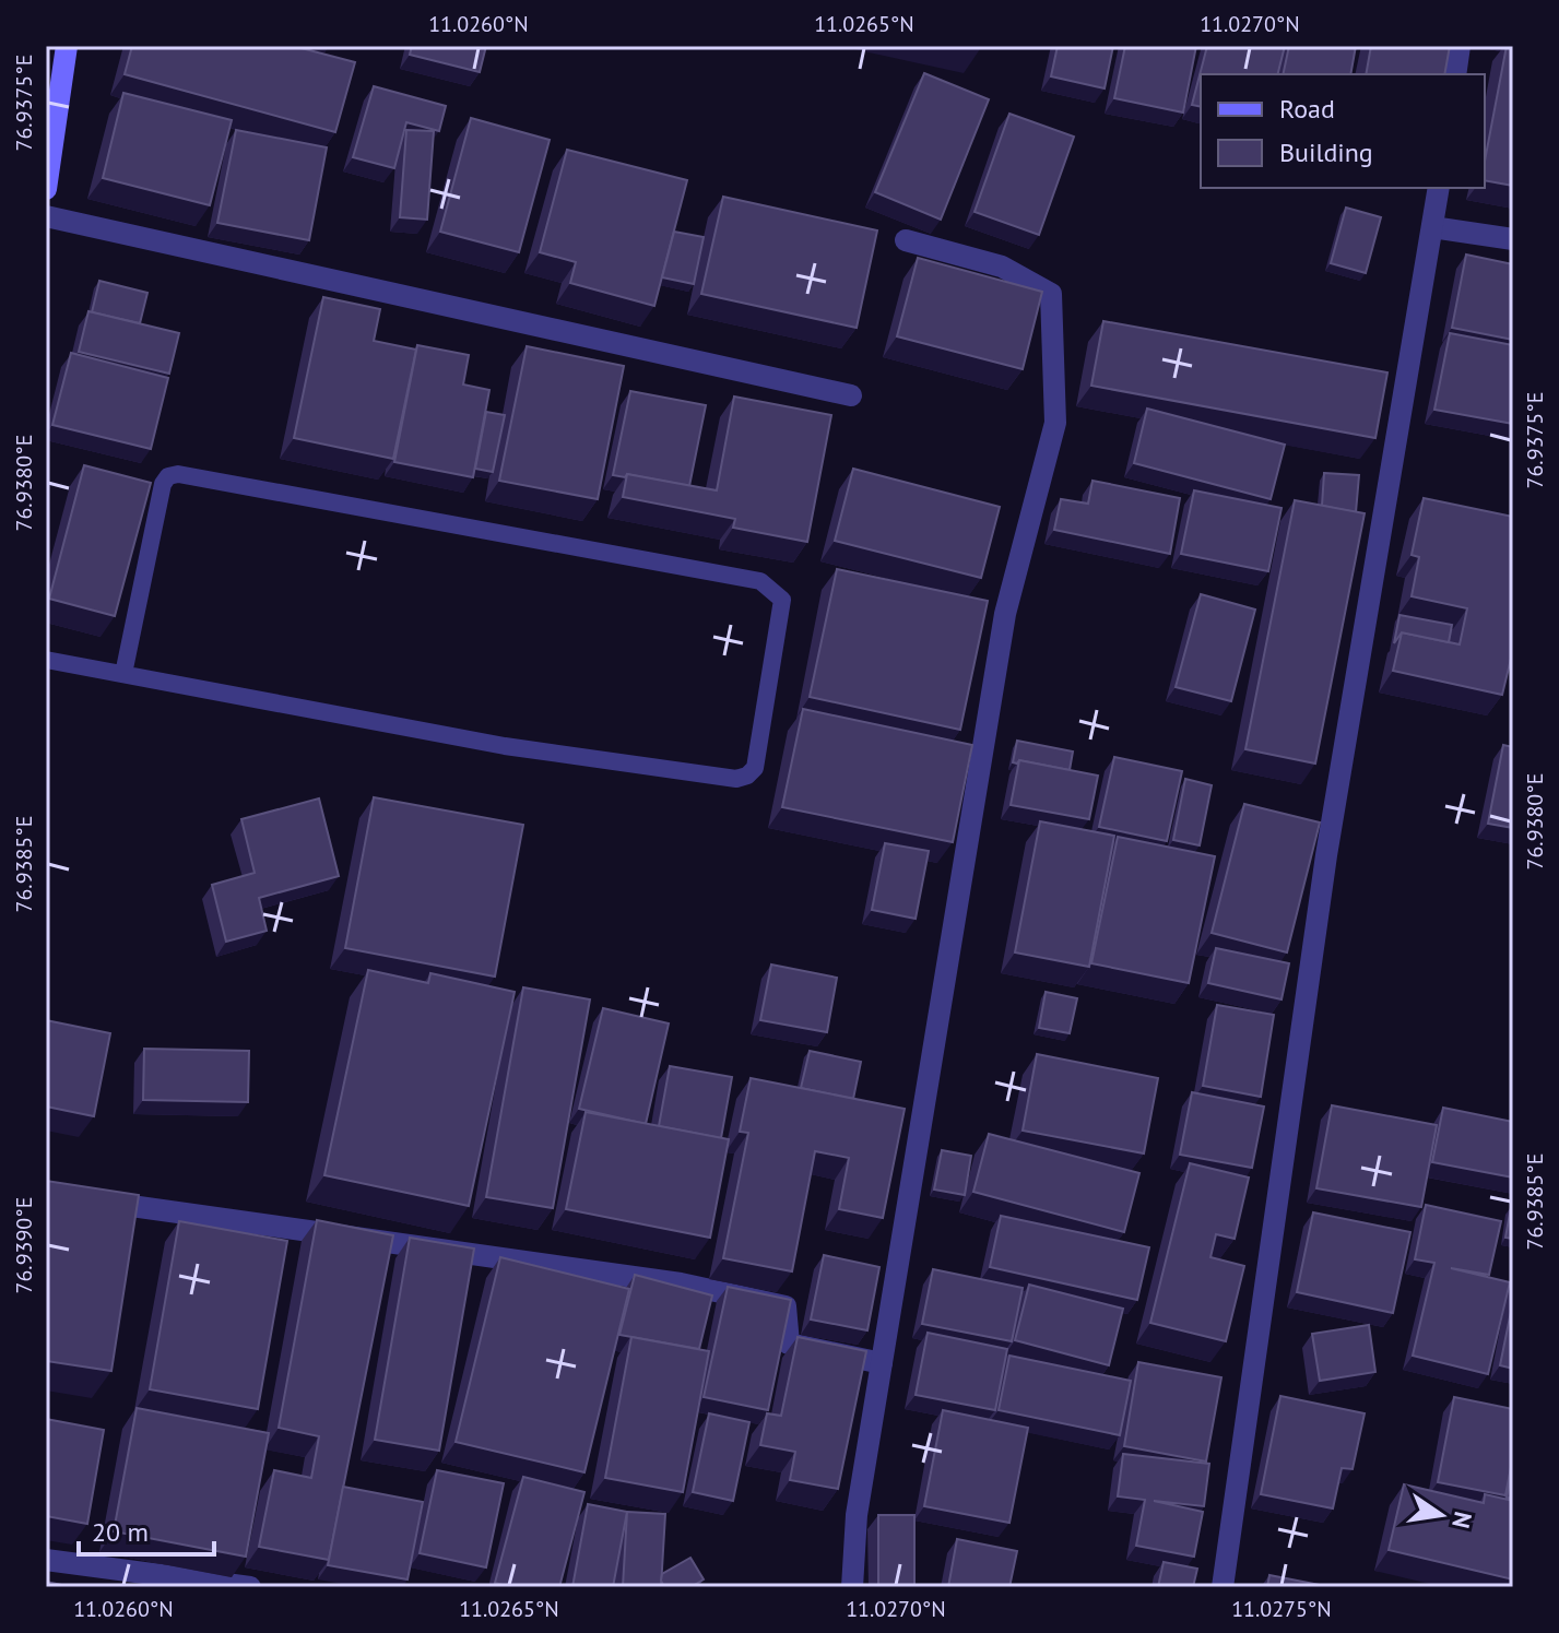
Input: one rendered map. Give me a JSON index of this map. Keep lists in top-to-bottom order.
{
  "legend": ["Road", "Building"],
  "scale_bar": "20 m",
  "north": "right",
  "coordinates": [
    "11.0260°N",
    "11.0265°N",
    "11.0270°N",
    "76.9375°E",
    "76.9380°E",
    "76.9385°E",
    "76.9390°E",
    "11.0275°N"
  ]
}
